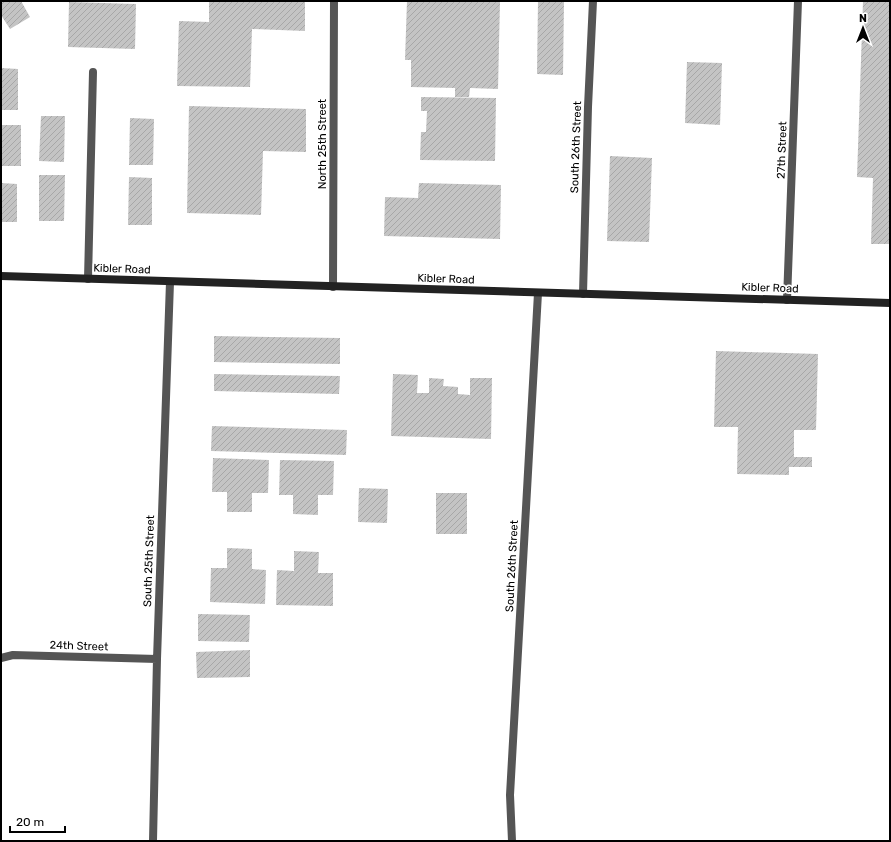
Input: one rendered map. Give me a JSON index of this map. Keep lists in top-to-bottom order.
{
  "streets": {
    "main road": ["Kibler Road"],
    "street": [
      "North 25th Street",
      "South 26th Street",
      "27th Street",
      "South 25th Street",
      "24th Street"
    ]
  },
  "crossings": [
    ["North 25th Street", "Kibler Road"],
    ["South 26th Street", "Kibler Road"],
    ["27th Street", "Kibler Road"],
    ["Kibler Road", "South 25th Street"],
    ["South 25th Street", "24th Street"]
  ],
  "scale_bar": "20 m",
  "north": "top"
}
